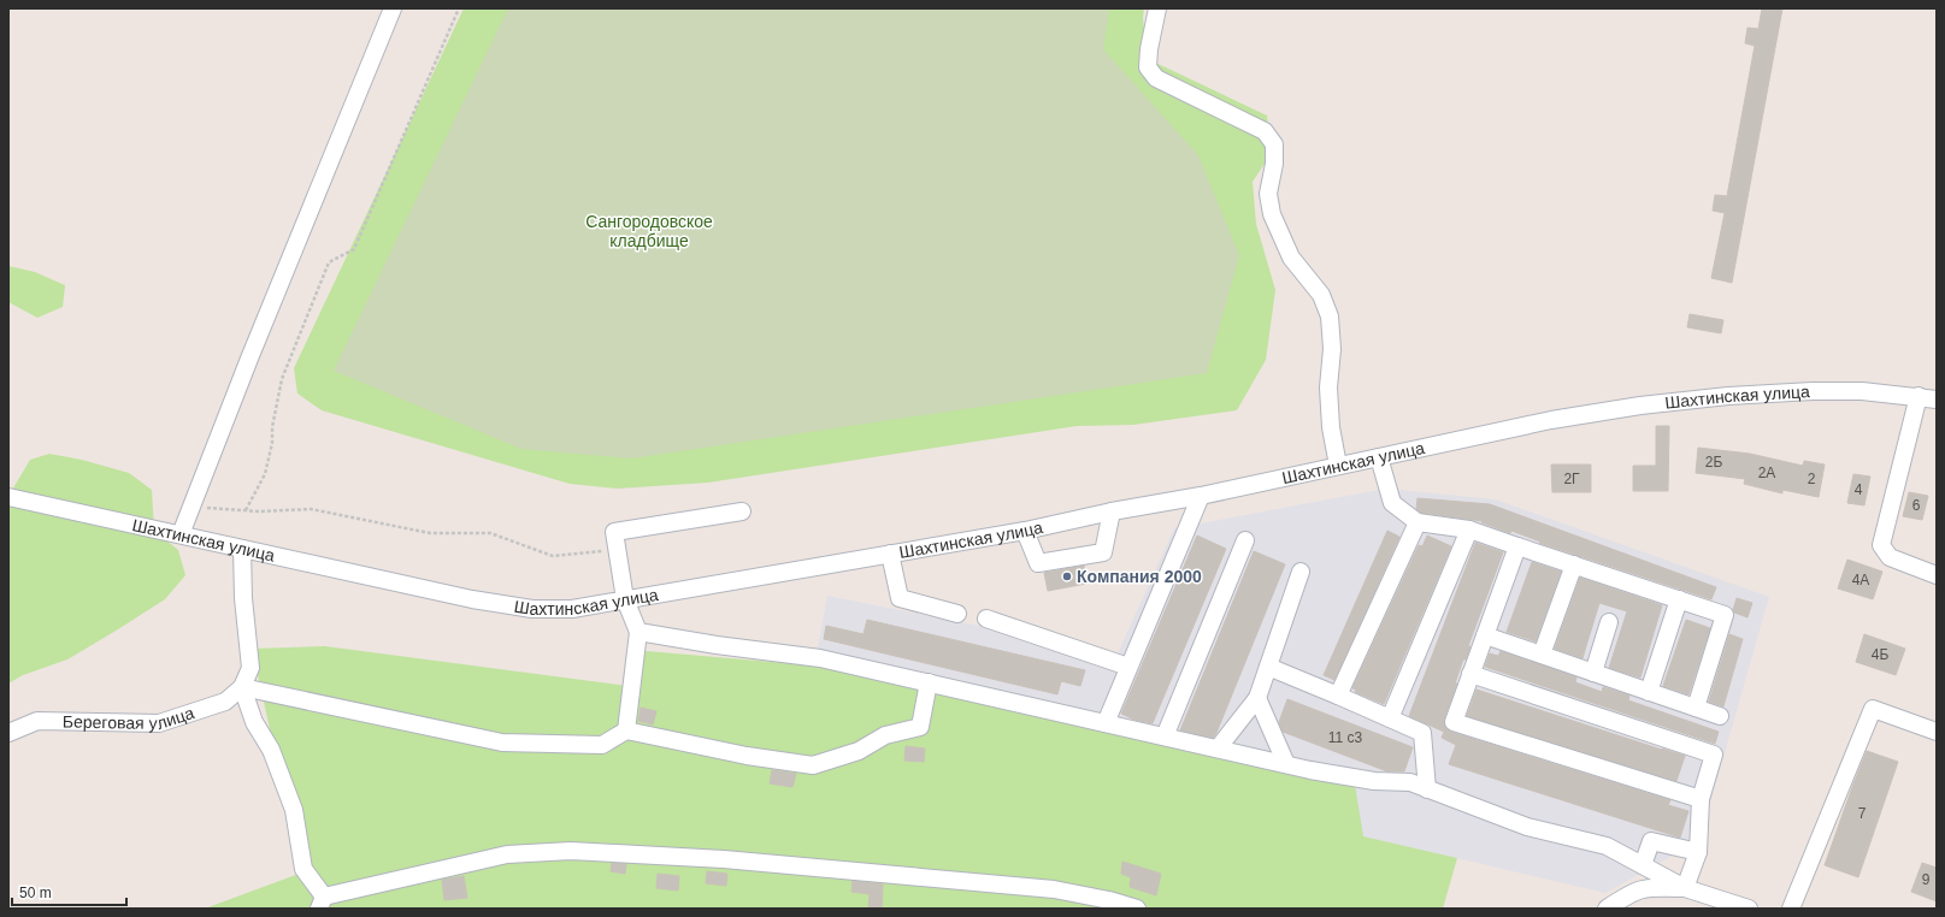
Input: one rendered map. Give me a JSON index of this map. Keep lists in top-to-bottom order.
{
  "streets": {
    "street": ["Шахтинская улица", "Береговая улица"]
  },
  "parks": ["Сангородовское кладбище"],
  "places": ["Компания 2000"],
  "house_numbers": [
    "2Б",
    "2А",
    "2Г",
    "2",
    "4",
    "6",
    "4А",
    "4Б",
    "11 с3",
    "7",
    "9"
  ],
  "scale_bar": "50 m"
}
